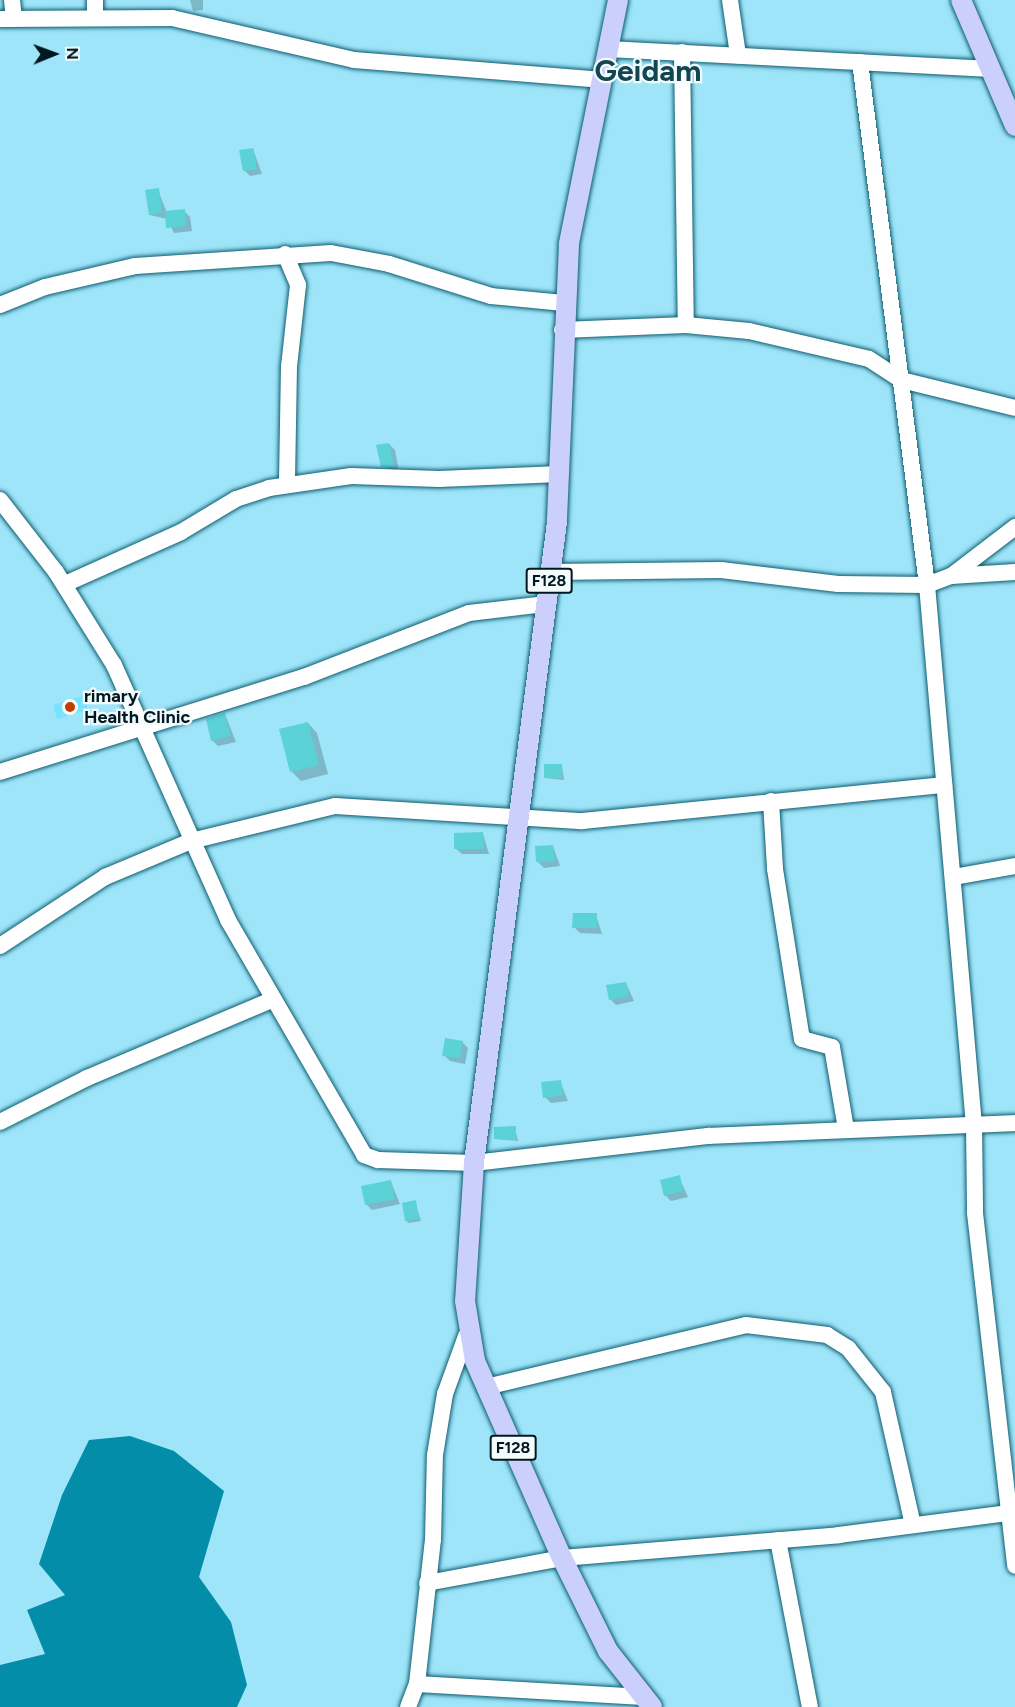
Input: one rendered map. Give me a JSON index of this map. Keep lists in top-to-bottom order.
{
  "streets": {
    "main road": ["F128"]
  },
  "districts": ["Geidam"],
  "places": ["rimary Health Clinic"],
  "north": "right"
}
